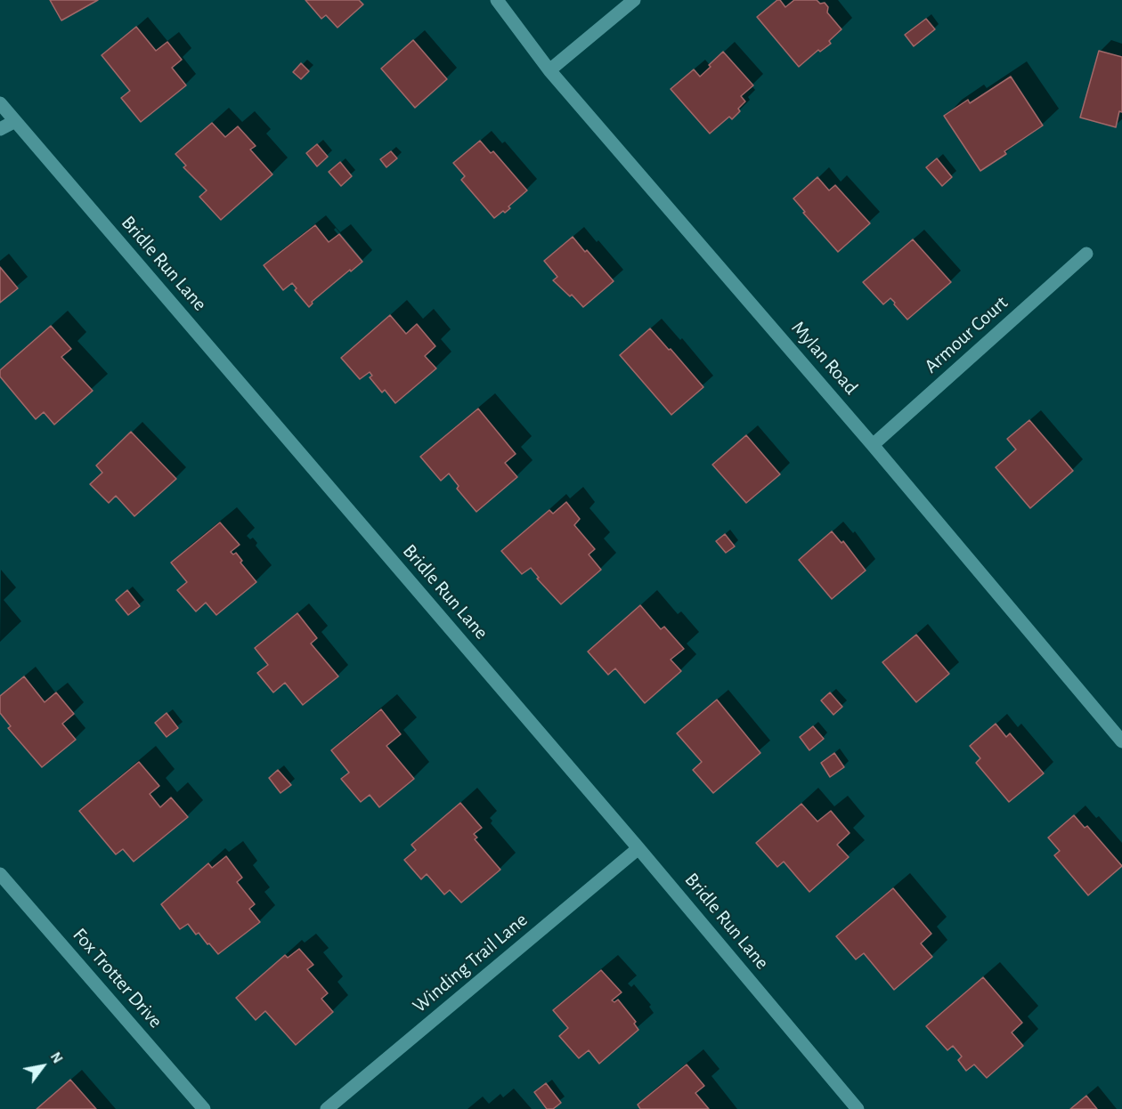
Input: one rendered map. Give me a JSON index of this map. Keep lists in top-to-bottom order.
{
  "streets": {
    "street": [
      "Bridle Run Lane",
      "Armour Court",
      "Mylan Road",
      "Winding Trail Lane",
      "Fox Trotter Drive"
    ]
  },
  "crossings": [
    ["Bridle Run Lane", "Winding Trail Lane"],
    ["Armour Court", "Mylan Road"]
  ],
  "north": "top right"
}
